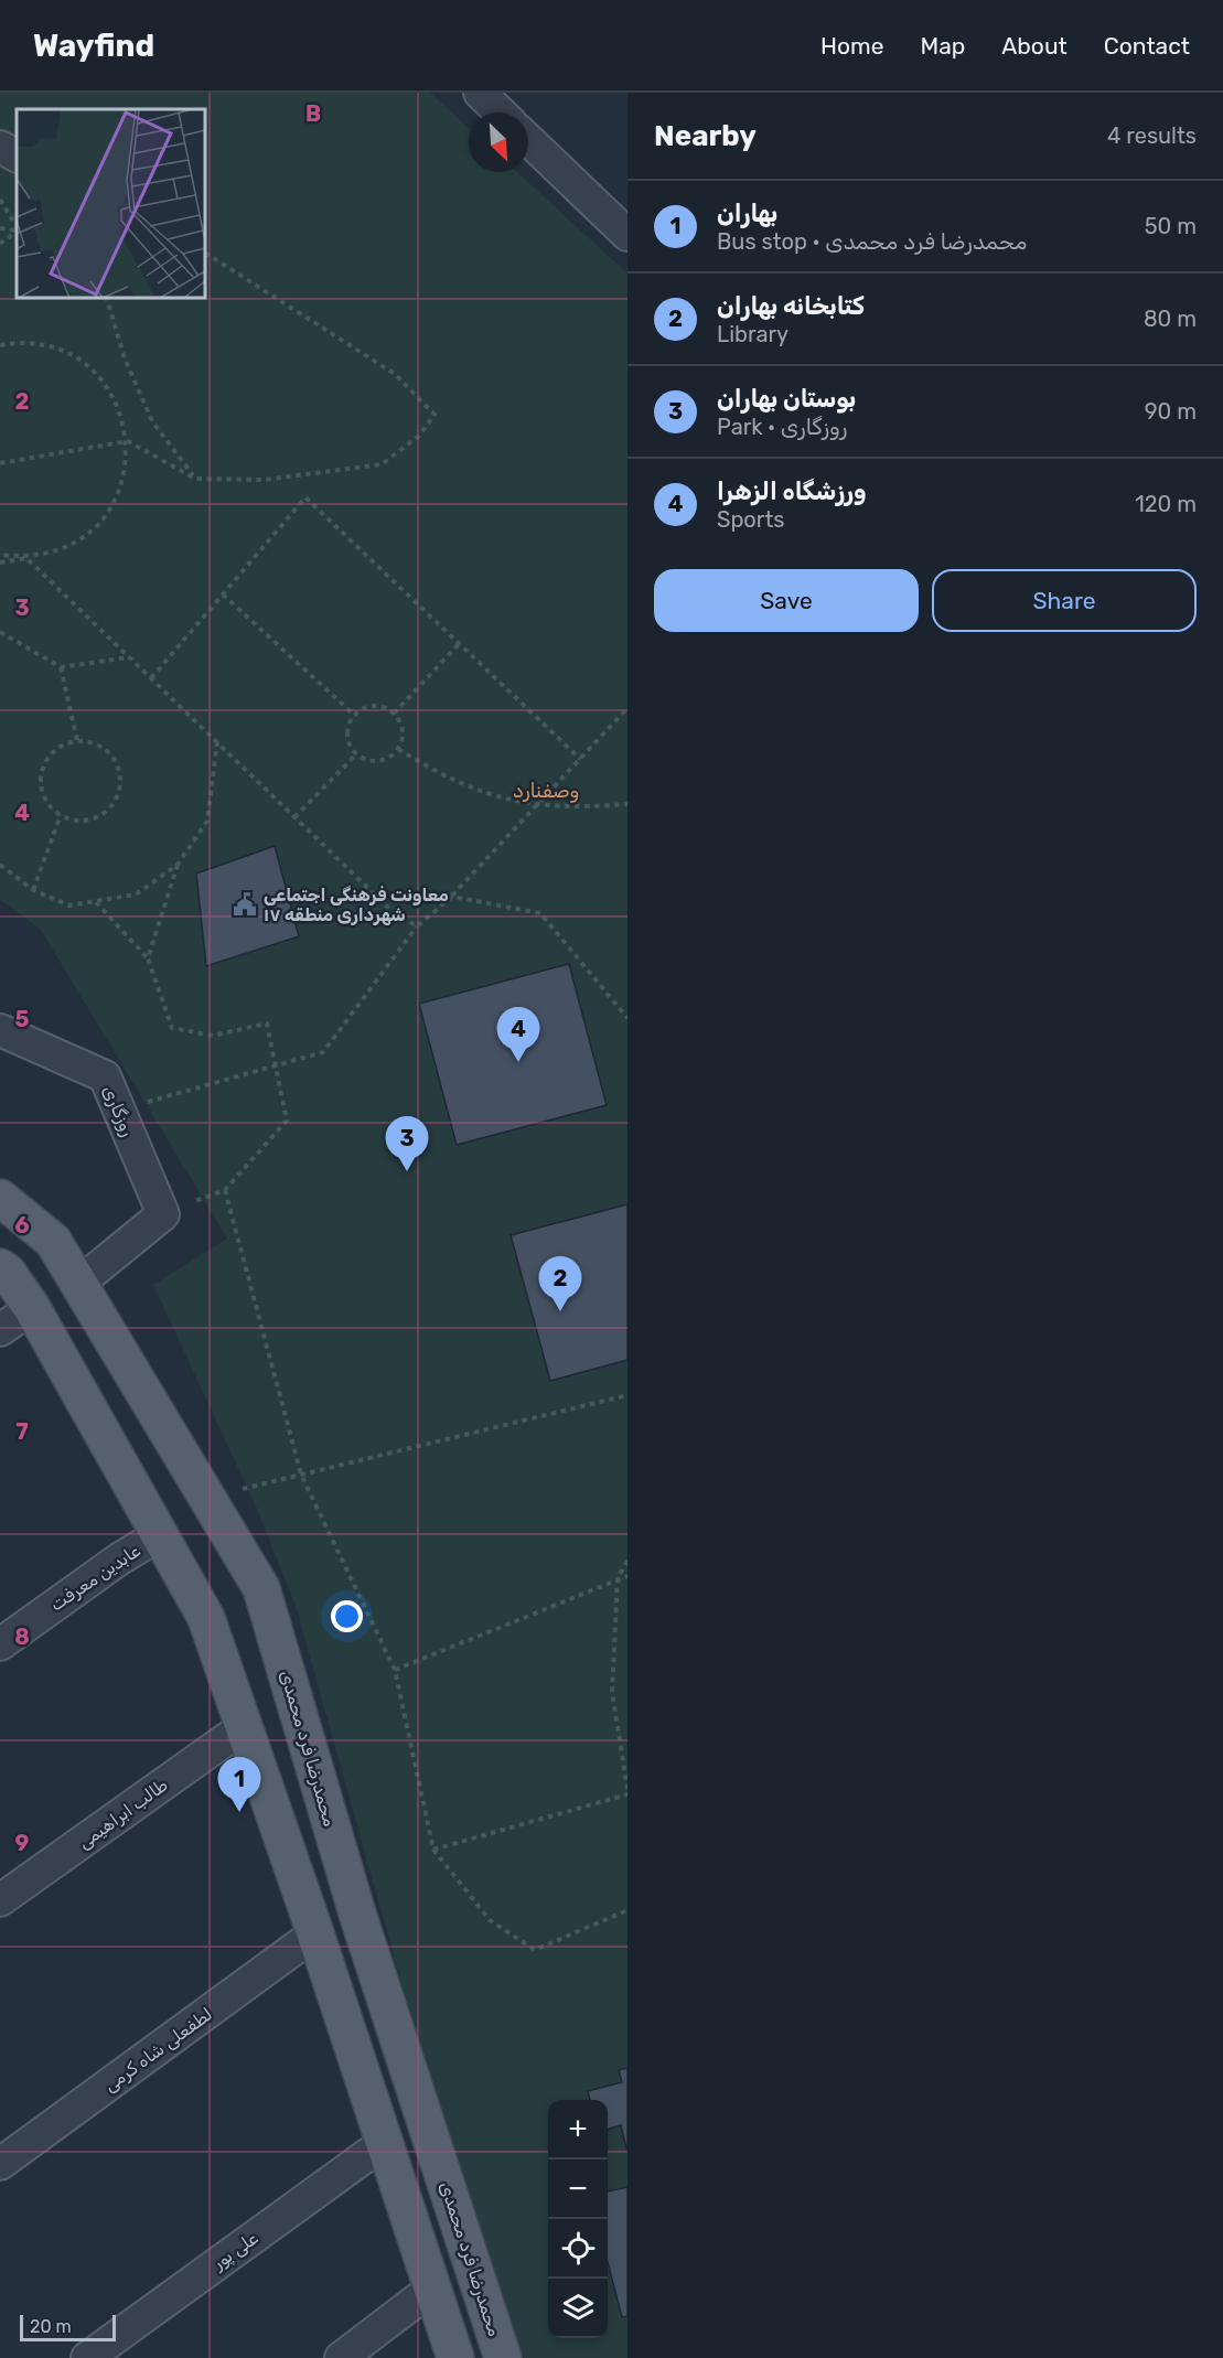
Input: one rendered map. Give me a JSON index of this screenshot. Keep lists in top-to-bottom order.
{
  "streets": {
    "main road": ["محمدرضا فرد محمدی"],
    "street": [
      "روزگاری",
      "عابدین معرفت",
      "طالب ابراهیمی",
      "لطفعلی شاه کرمی",
      "علی پور"
    ]
  },
  "districts": ["وصفنارد"],
  "places": {
    "public building": ["معاونت فرهنگی اجتماعی شهرداری منطقه ۱۷"]
  },
  "scale_bar": "20 m",
  "north": "bottom right",
  "page": {
    "header": "Wayfind",
    "nav": [
      "Home",
      "Map",
      "About",
      "Contact"
    ],
    "heading": ["Nearby", "4 results"],
    "list": [
      {
        "mark": "1",
        "name": "بهاران",
        "note": "Bus stop · محمدرضا فرد محمدی",
        "value": "50 m"
      },
      {
        "mark": "2",
        "name": "کتابخانه بهاران",
        "note": "Library",
        "value": "80 m"
      },
      {
        "mark": "3",
        "name": "بوستان بهاران",
        "note": "Park · روزگاری",
        "value": "90 m"
      },
      {
        "mark": "4",
        "name": "ورزشگاه الزهرا",
        "note": "Sports",
        "value": "120 m"
      }
    ],
    "buttons": ["Save", "Share"],
    "pins": [
      "4",
      "3",
      "2",
      "1"
    ],
    "map_buttons": ["+", "−"],
    "scale": "20 m"
  },
  "grid": {
    "columns": ["B"],
    "rows": [
      "2",
      "3",
      "4",
      "5",
      "6",
      "7",
      "8",
      "9"
    ]
  }
}
